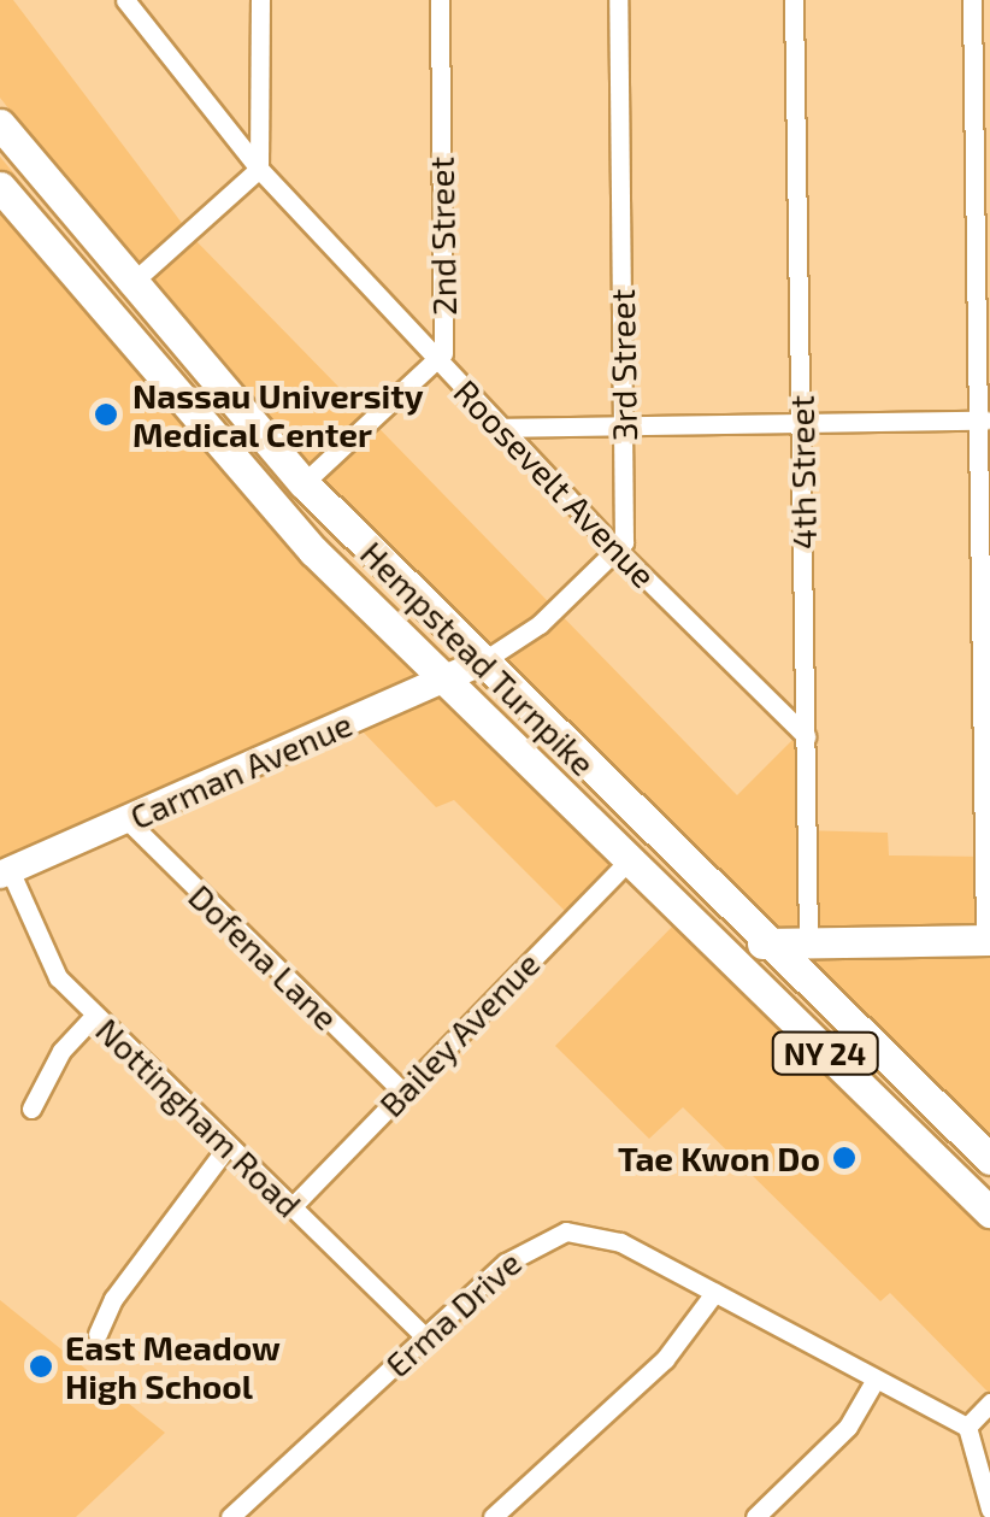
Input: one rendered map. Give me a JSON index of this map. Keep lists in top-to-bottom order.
{
  "streets": {
    "main road": ["Hempstead Turnpike", "Carman Avenue", "NY 24"],
    "street": [
      "2nd Street",
      "3rd Street",
      "4th Street",
      "Roosevelt Avenue",
      "Dofena Lane",
      "Bailey Avenue",
      "Nottingham Road",
      "Erma Drive"
    ]
  },
  "crossings": [
    ["2nd Street", "Roosevelt Avenue"],
    ["2nd Street", "Hempstead Turnpike"],
    ["3rd Street", "Roosevelt Avenue"],
    ["4th Street", "Roosevelt Avenue"],
    ["Hempstead Turnpike", "Carman Avenue"],
    ["Hempstead Turnpike", "Bailey Avenue"],
    ["Carman Avenue", "Dofena Lane"],
    ["Carman Avenue", "Nottingham Road"],
    ["Dofena Lane", "Bailey Avenue"],
    ["Bailey Avenue", "Nottingham Road"],
    ["Nottingham Road", "Erma Drive"]
  ],
  "places": ["Nassau University Medical Center", "Tae Kwon Do", "East Meadow High School"]
}
